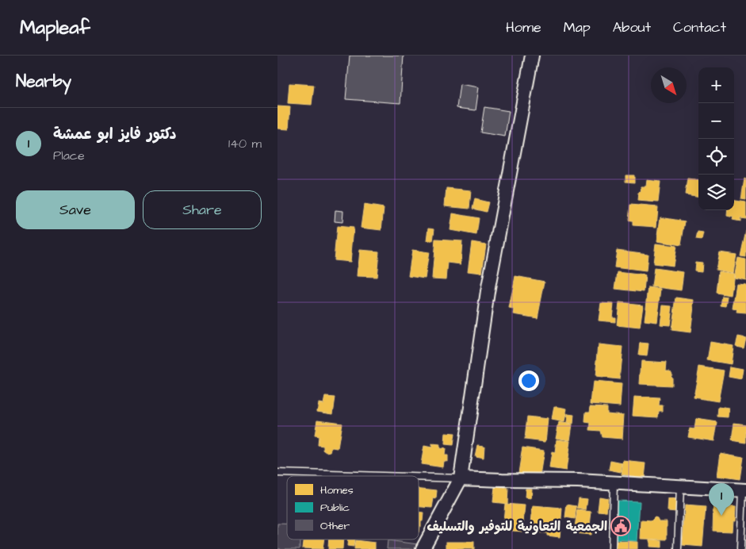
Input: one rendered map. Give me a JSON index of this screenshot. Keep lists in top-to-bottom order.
{
  "places": {
    "public building": ["الجمعية التعاونية للتوفير والتسليف"]
  },
  "legend": ["Homes", "Public", "Other"],
  "north": "bottom right",
  "page": {
    "header": "Mapleaf",
    "nav": [
      "Home",
      "Map",
      "About",
      "Contact"
    ],
    "heading": "Nearby",
    "map_buttons": ["+", "−"],
    "list": [
      {
        "mark": "1",
        "name": "دكتور فايز ابو عمشة",
        "note": "Place",
        "value": "140 m"
      }
    ],
    "buttons": ["Save", "Share"],
    "pins": "1"
  }
}
